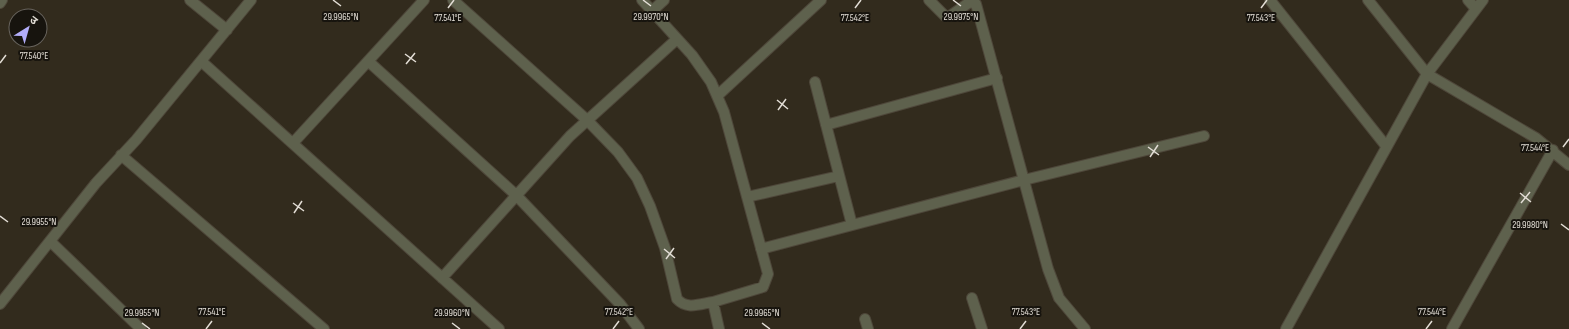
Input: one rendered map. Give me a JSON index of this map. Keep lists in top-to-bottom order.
{
  "north": "top right",
  "coordinates": [
    "29.9965°N",
    "29.9970°N",
    "29.9975°N",
    "77.541°E",
    "77.542°E",
    "77.543°E",
    "77.540°E",
    "77.544°E",
    "29.9955°N",
    "29.9980°N",
    "29.9960°N"
  ]
}
